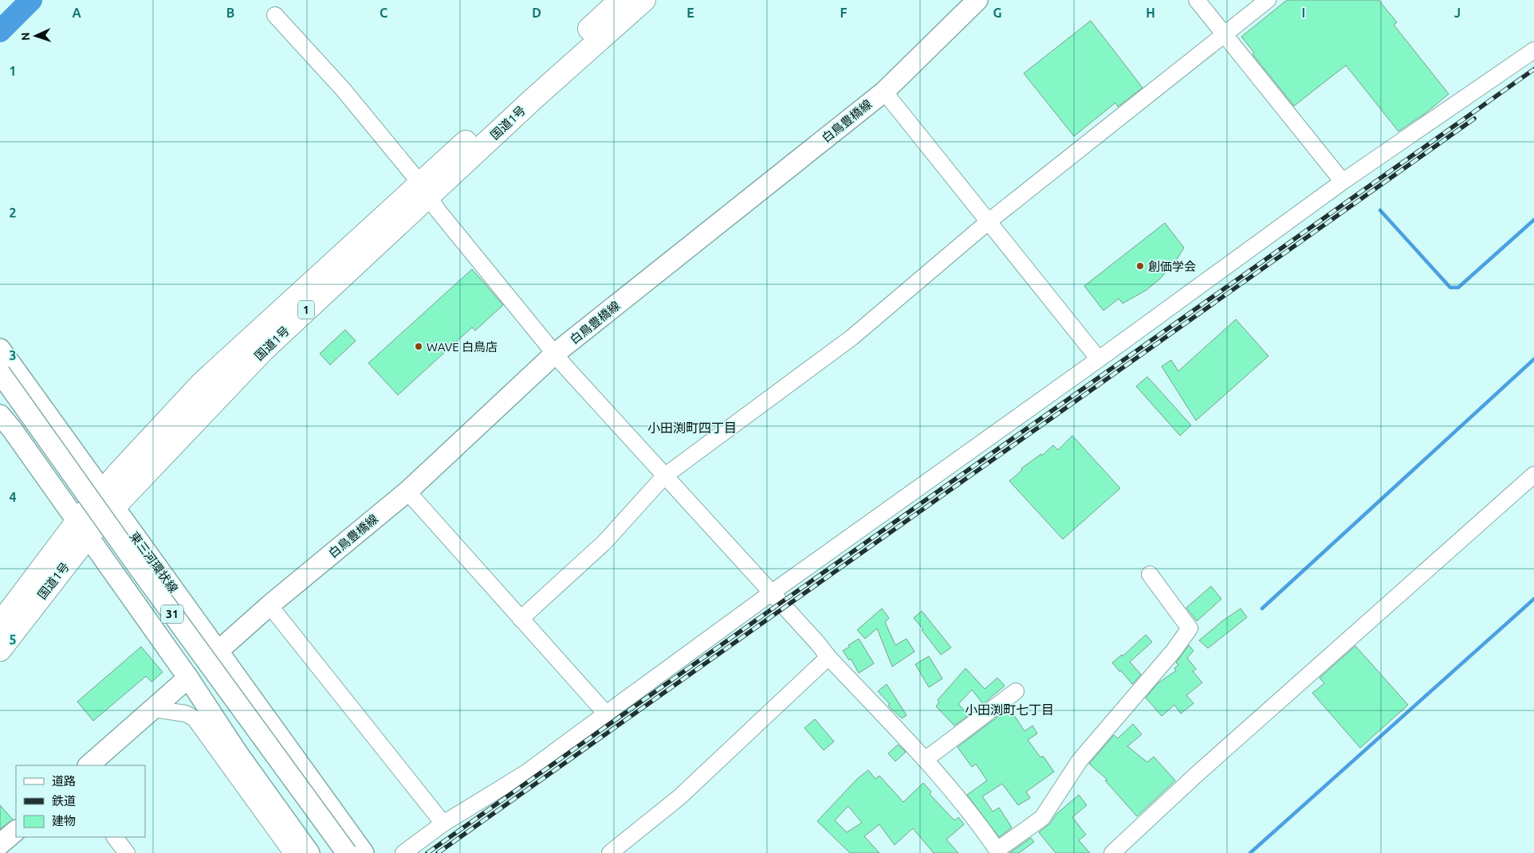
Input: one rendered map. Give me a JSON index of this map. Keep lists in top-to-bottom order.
{
  "streets": {
    "highway": ["国道1号", "1"],
    "main road": ["白鳥豊橋線", "東三河環状線", "31"]
  },
  "crossings": [
    ["白鳥豊橋線", "東三河環状線"],
    ["国道1号", "東三河環状線"],
    ["国道1号", "31"]
  ],
  "districts": ["小田渕町四丁目", "小田渕町七丁目"],
  "places": ["創価学会", "WAVE 白鳥店"],
  "legend": ["道路", "鉄道", "建物"],
  "north": "left",
  "grid": {
    "columns": [
      "A",
      "B",
      "C",
      "D",
      "E",
      "F",
      "G",
      "H",
      "I",
      "J"
    ],
    "rows": [
      "1",
      "2",
      "3",
      "4",
      "5"
    ]
  }
}
